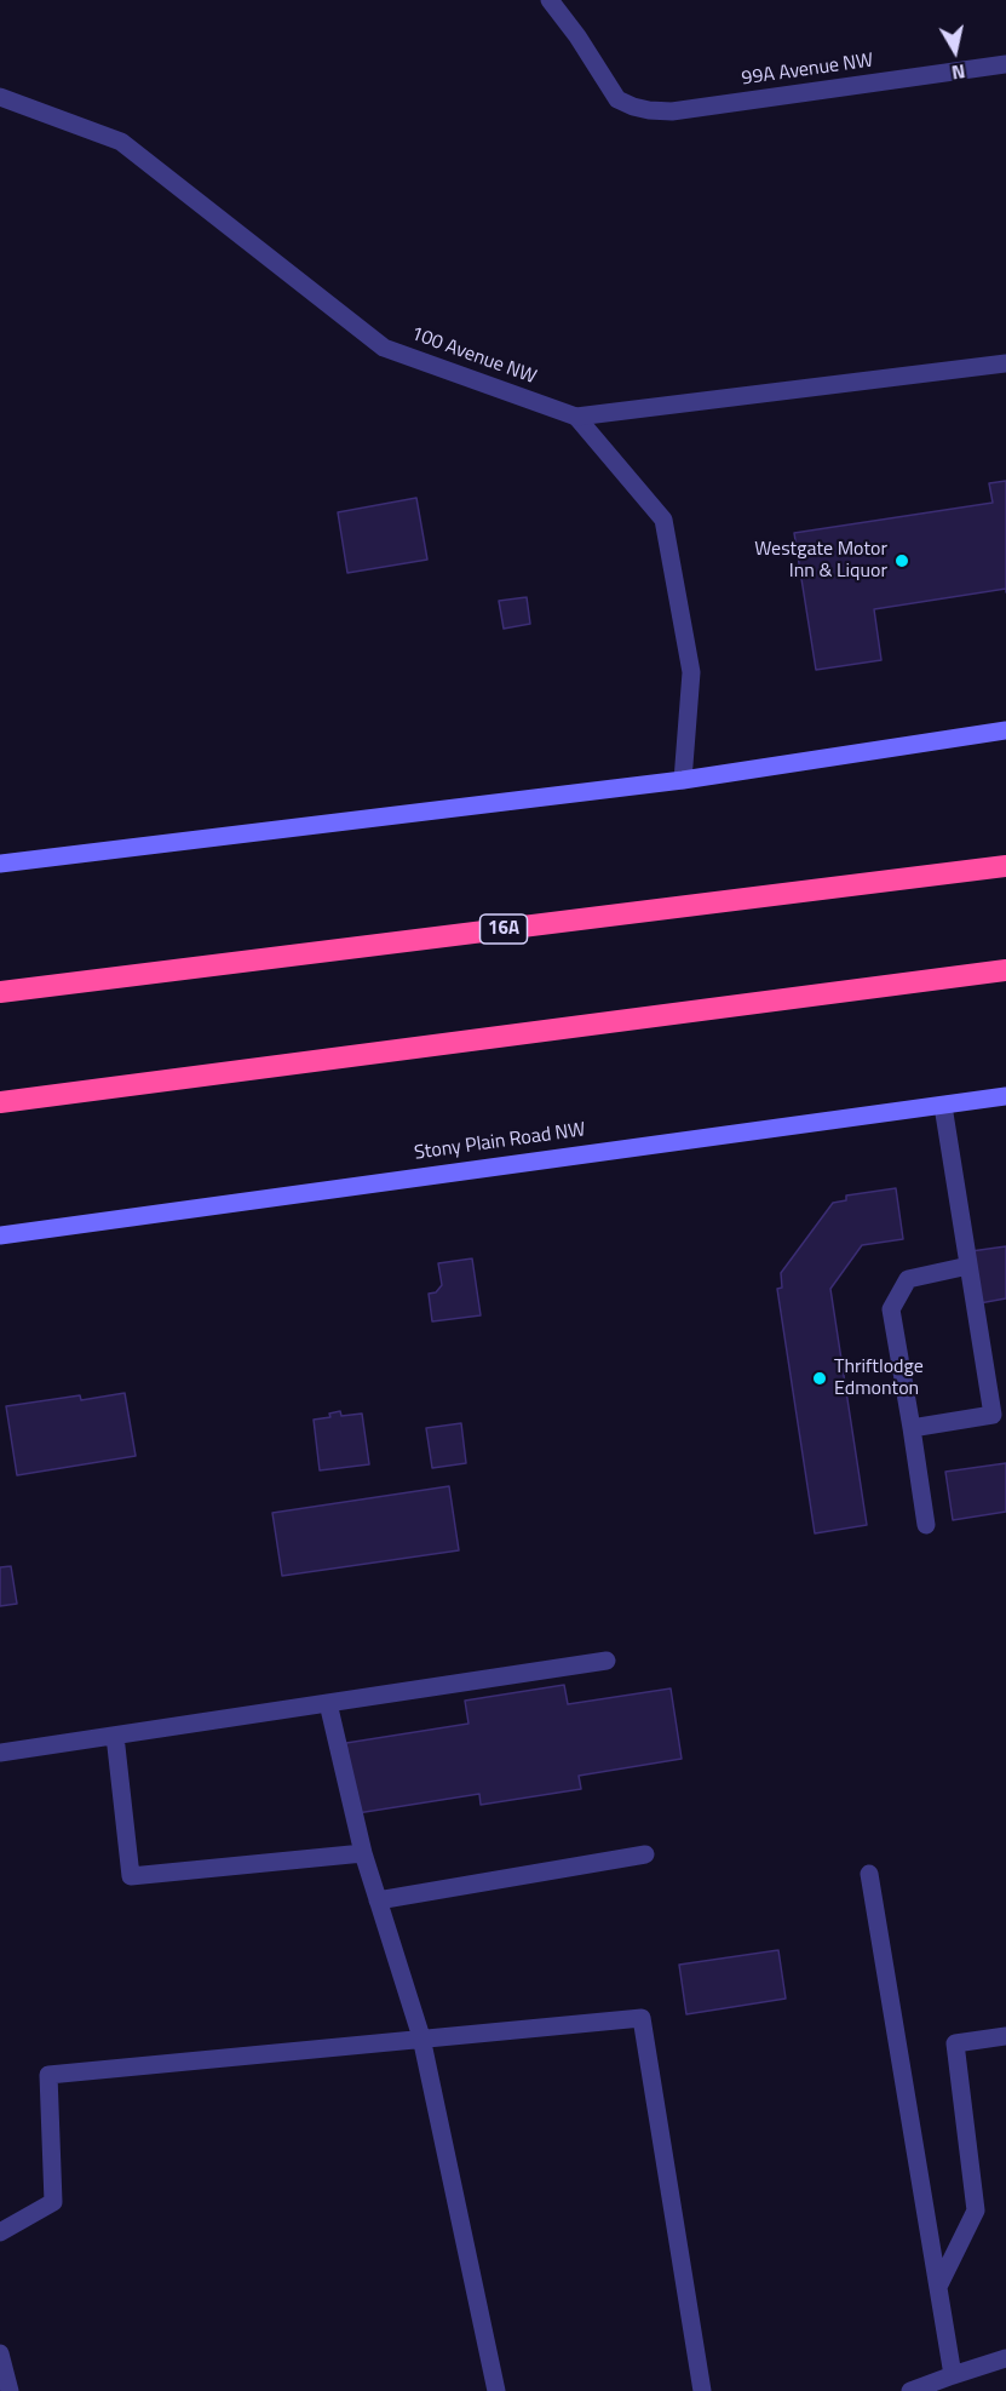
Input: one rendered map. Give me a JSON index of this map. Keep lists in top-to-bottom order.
{
  "streets": {
    "highway": ["16A"],
    "main road": ["Stony Plain Road NW"],
    "street": ["99A Avenue NW", "100 Avenue NW"]
  },
  "places": ["Westgate Motor Inn & Liquor", "Thriftlodge Edmonton"],
  "north": "bottom"
}
